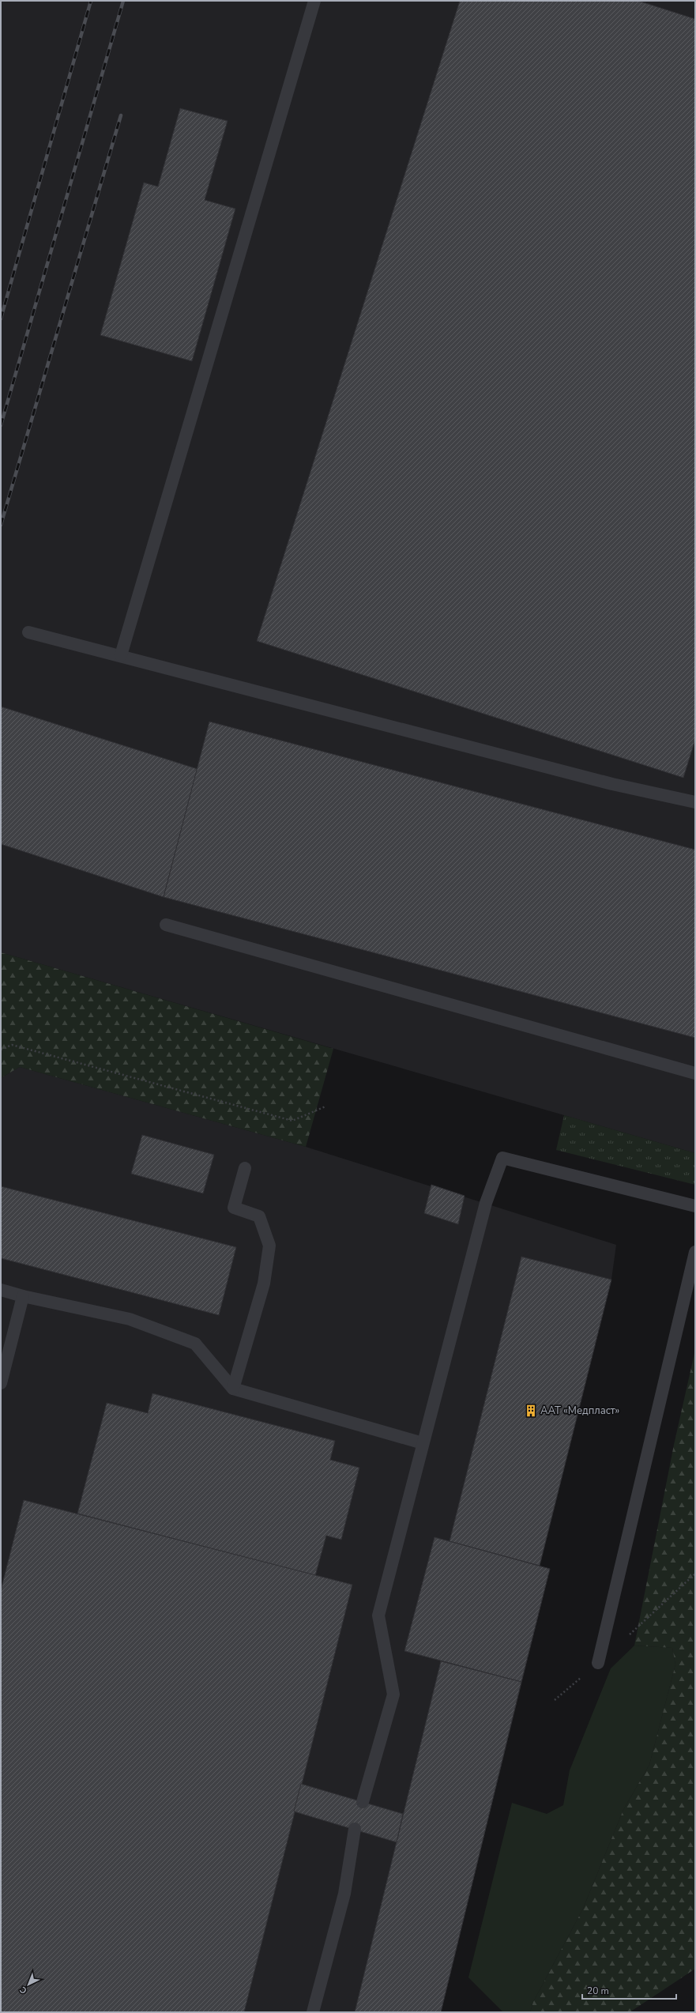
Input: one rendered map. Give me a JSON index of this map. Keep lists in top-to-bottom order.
{
  "places": {
    "building": ["ААТ «Медпласт»"]
  },
  "scale_bar": "20 m",
  "north": "bottom left"
}
